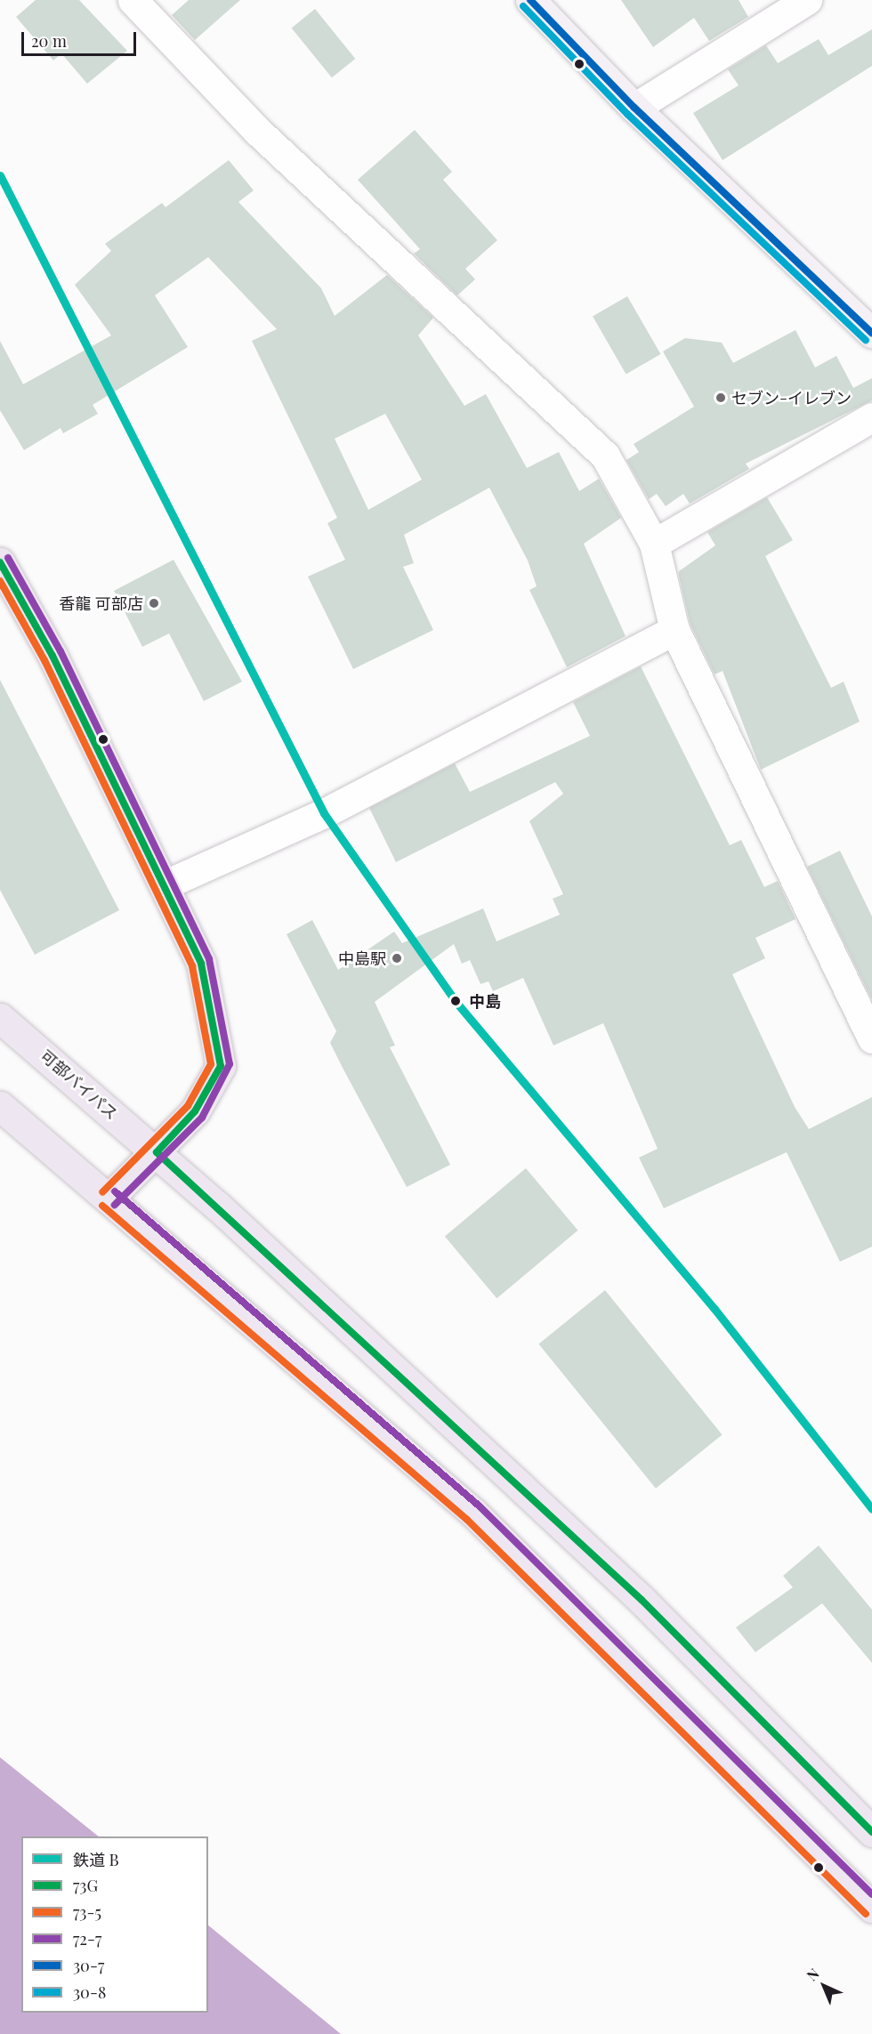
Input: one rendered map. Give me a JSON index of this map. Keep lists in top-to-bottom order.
{
  "streets": {
    "highway": ["可部バイパス"]
  },
  "places": [
    "セブン-イレブン",
    "香龍 可部店",
    "中島駅",
    "中島"
  ],
  "lines": [
    "transit line 30-7",
    "transit line 30-8",
    "rail line B",
    "transit line 72-7",
    "transit line 73G",
    "transit line 73-5"
  ],
  "legend": [
    "鉄道 B",
    "73G",
    "73-5",
    "72-7",
    "30-7",
    "30-8"
  ],
  "scale_bar": "20 m",
  "north": "top left"
}
